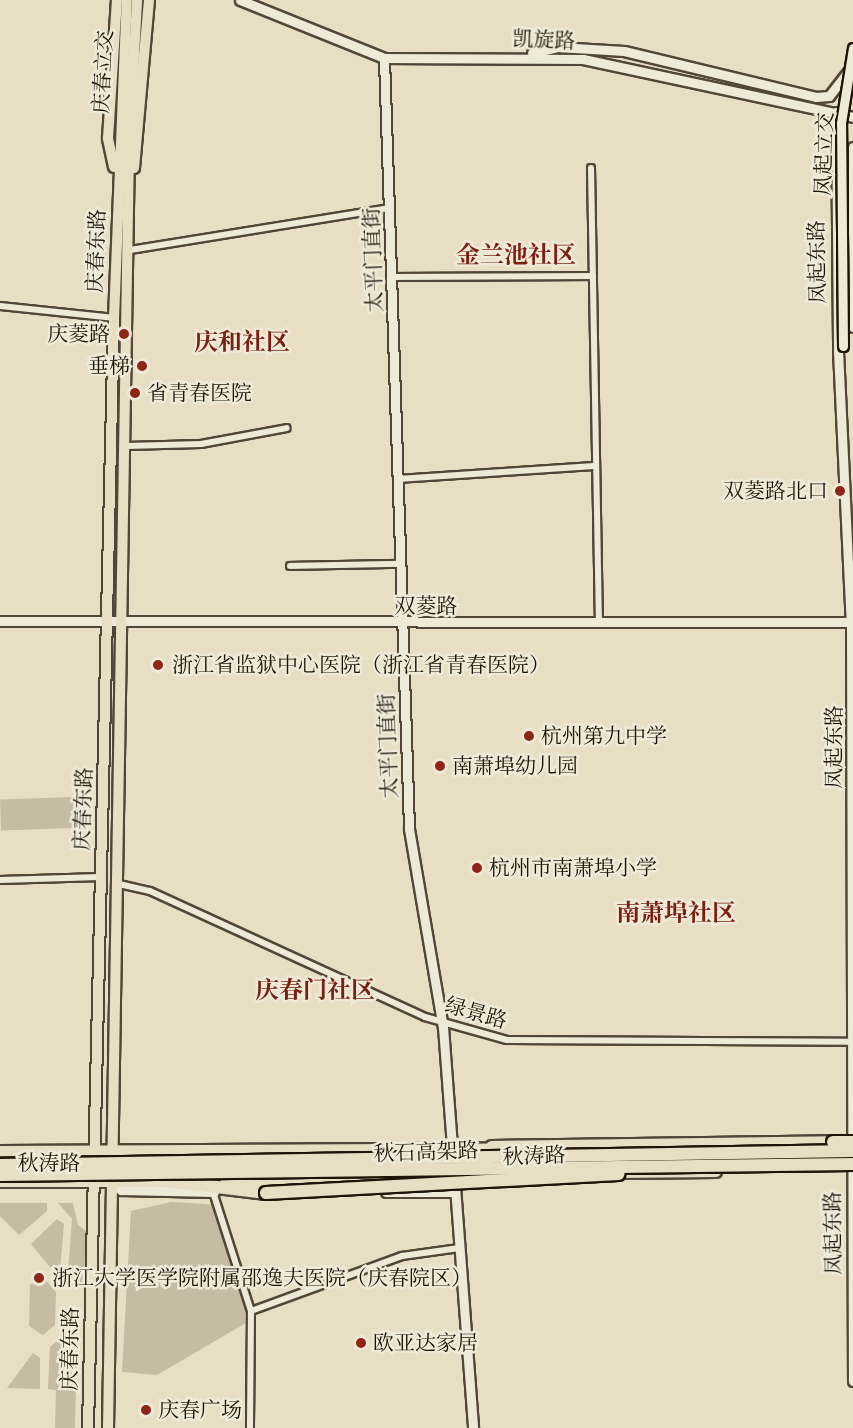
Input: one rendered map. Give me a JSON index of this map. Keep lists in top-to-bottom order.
{
  "streets": {
    "highway": ["秋石高架路"],
    "main road": [
      "凯旋路",
      "庆春立交",
      "凤起立交",
      "庆春东路",
      "太平门直街",
      "凤起东路",
      "双菱路",
      "秋涛路"
    ],
    "street": ["绿景路"]
  },
  "crossings": [
    ["凯旋路", "太平门直街"],
    ["凯旋路", "凤起东路"],
    ["庆春立交", "庆春东路"],
    ["凤起立交", "凤起东路"],
    ["庆春东路", "双菱路"],
    ["庆春东路", "绿景路"],
    ["庆春东路", "秋涛路"],
    ["太平门直街", "双菱路"],
    ["太平门直街", "绿景路"],
    ["太平门直街", "秋涛路"],
    ["凤起东路", "双菱路"],
    ["凤起东路", "绿景路"],
    ["凤起东路", "秋石高架路"],
    ["凤起东路", "秋涛路"],
    ["秋石高架路", "秋涛路"]
  ],
  "districts": [
    "金兰池社区",
    "庆和社区",
    "南萧埠社区",
    "庆春门社区"
  ],
  "places": [
    "庆菱路",
    "垂梯",
    "省青春医院",
    "双菱路北口",
    "浙江省监狱中心医院（浙江省青春医院）",
    "杭州第九中学",
    "南萧埠幼儿园",
    "杭州市南萧埠小学",
    "浙江大学医学院附属邵逸夫医院（庆春院区）",
    "欧亚达家居",
    "庆春广场"
  ]
}
